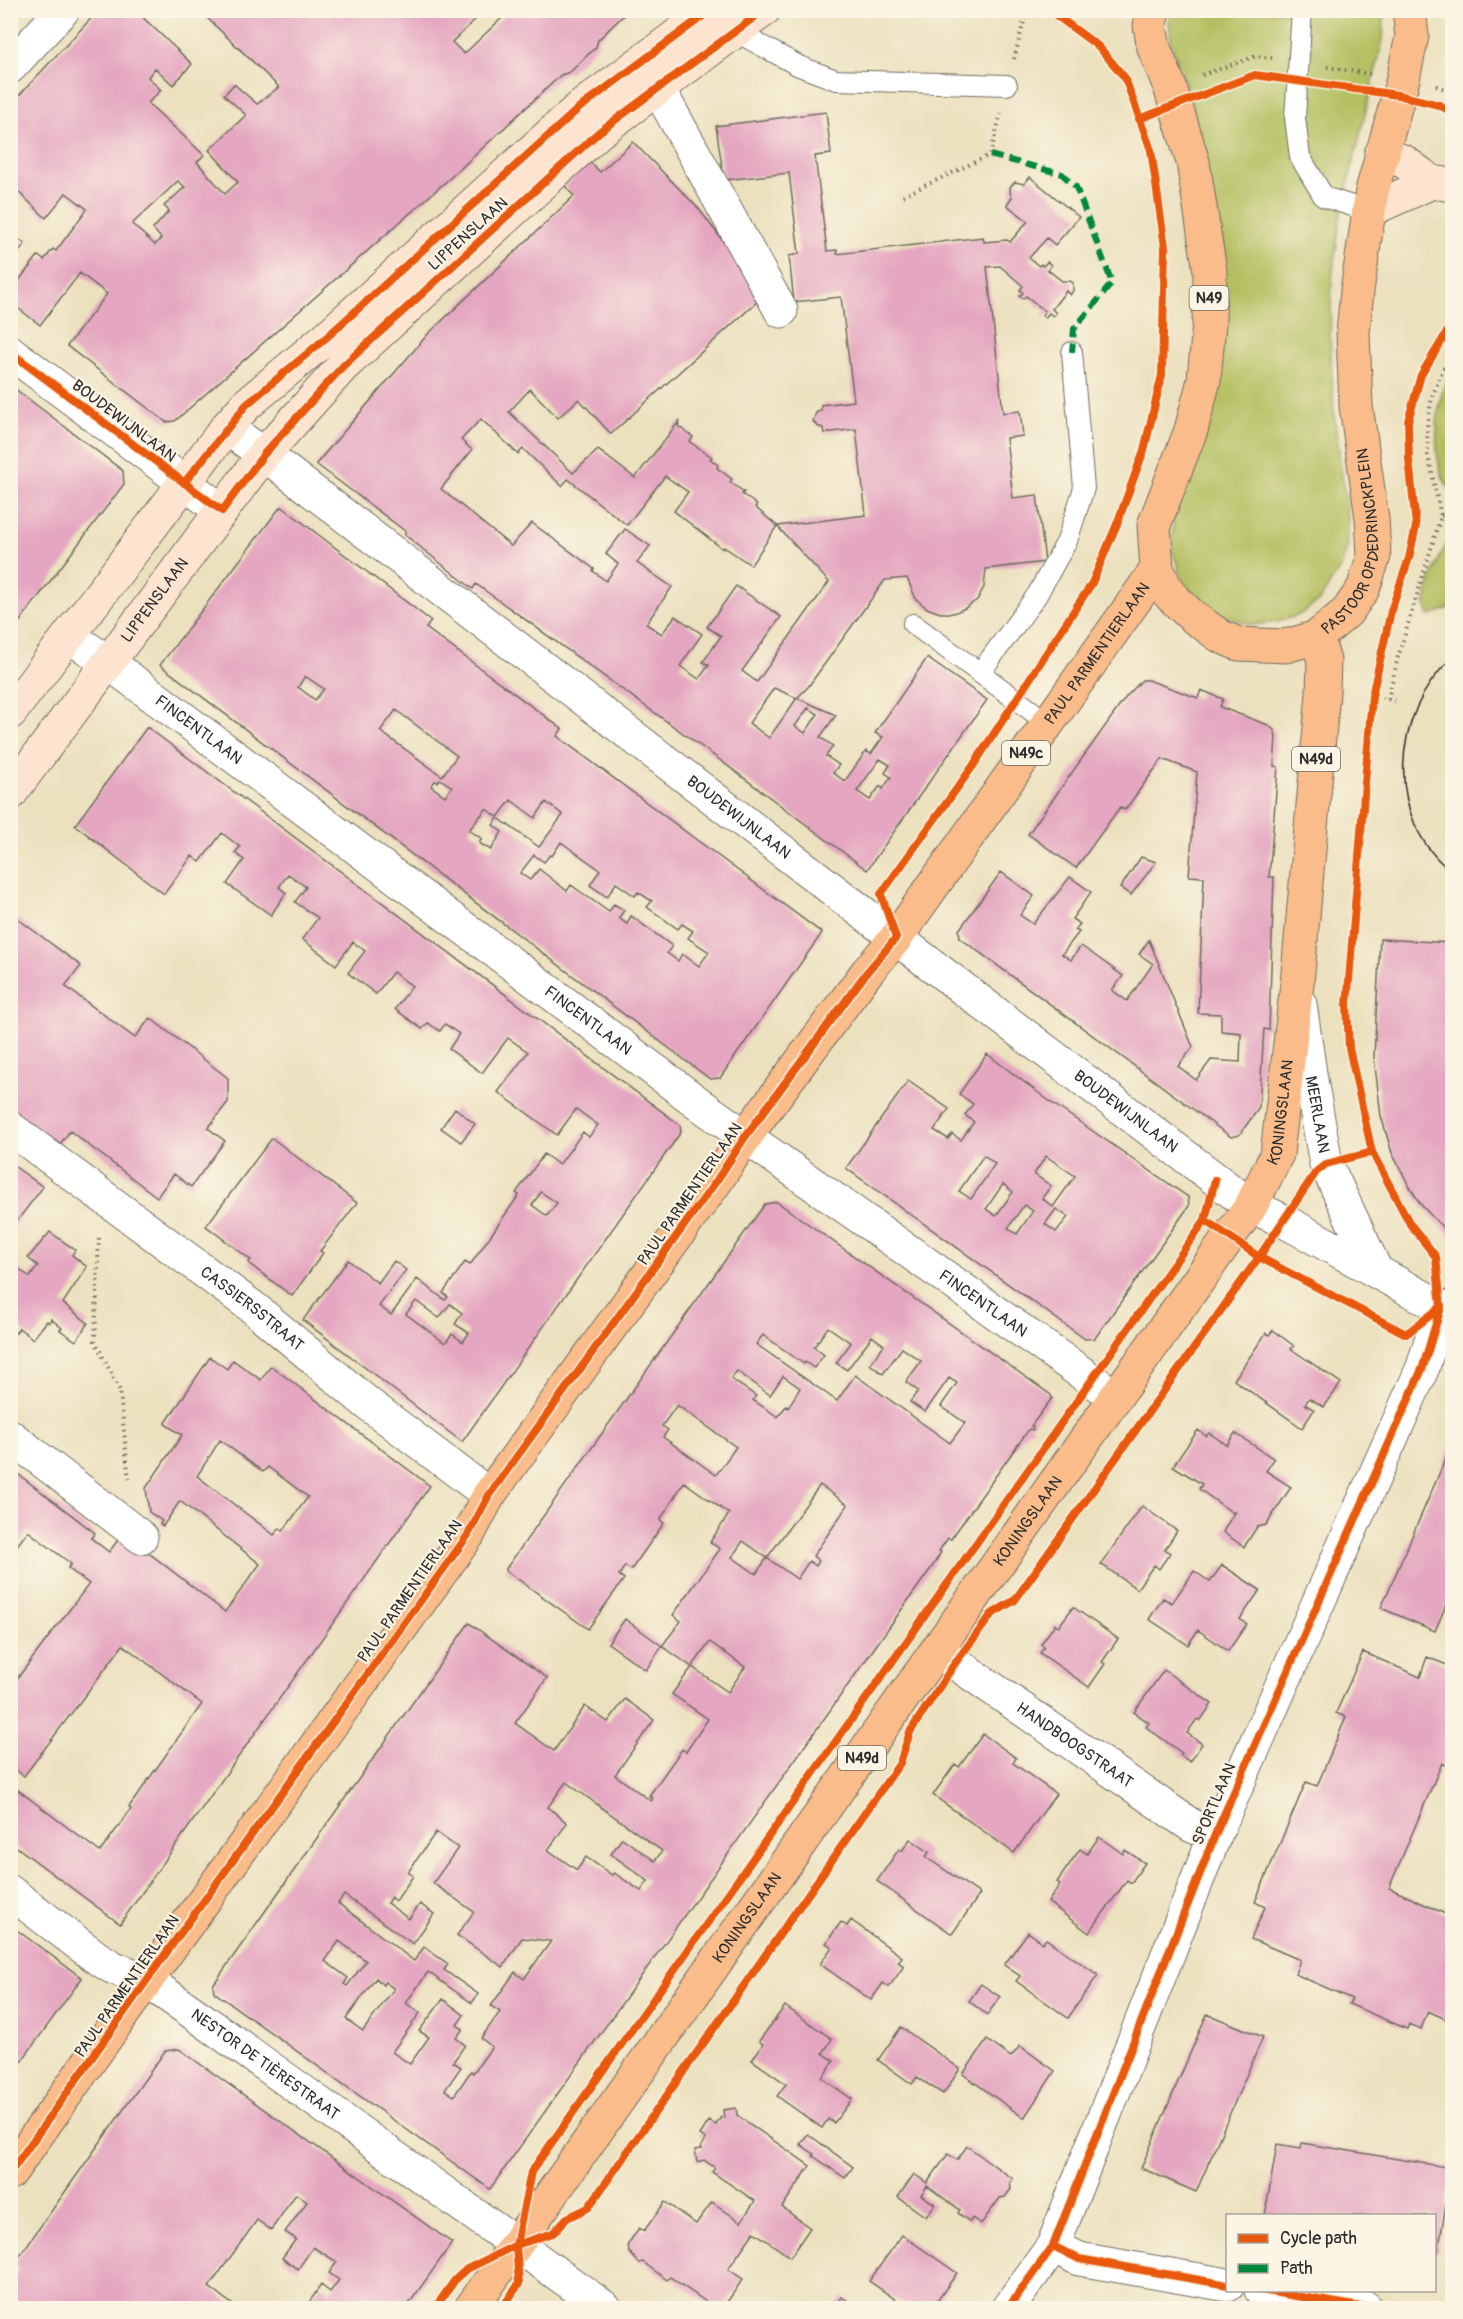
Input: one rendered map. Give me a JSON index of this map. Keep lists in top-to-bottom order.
{
  "streets": {
    "main road": [
      "LIPPENSLAAN",
      "N49",
      "PASTOOR OPDEDRINCKPLEIN",
      "PAUL PARMENTIERLAAN",
      "N49c",
      "N49d",
      "KONINGSLAAN"
    ],
    "street": [
      "BOUDEWIJNLAAN",
      "FINCENTLAAN",
      "MEERLAAN",
      "CASSIERSSTRAAT",
      "HANDBOOGSTRAAT",
      "SPORTLAAN",
      "NESTOR DE TIÈRESTRAAT"
    ]
  },
  "crossings": [
    ["LIPPENSLAAN", "BOUDEWIJNLAAN"],
    ["LIPPENSLAAN", "FINCENTLAAN"],
    ["N49", "PASTOOR OPDEDRINCKPLEIN"],
    ["BOUDEWIJNLAAN", "PAUL PARMENTIERLAAN"],
    ["BOUDEWIJNLAAN", "KONINGSLAAN"],
    ["PASTOOR OPDEDRINCKPLEIN", "PAUL PARMENTIERLAAN"],
    ["PASTOOR OPDEDRINCKPLEIN", "KONINGSLAAN"],
    ["PAUL PARMENTIERLAAN", "FINCENTLAAN"],
    ["PAUL PARMENTIERLAAN", "CASSIERSSTRAAT"],
    ["PAUL PARMENTIERLAAN", "NESTOR DE TIÈRESTRAAT"],
    ["FINCENTLAAN", "KONINGSLAAN"],
    ["KONINGSLAAN", "MEERLAAN"],
    ["KONINGSLAAN", "HANDBOOGSTRAAT"],
    ["KONINGSLAAN", "NESTOR DE TIÈRESTRAAT"],
    ["HANDBOOGSTRAAT", "SPORTLAAN"]
  ],
  "legend": ["Cycle path", "Path"]
}
